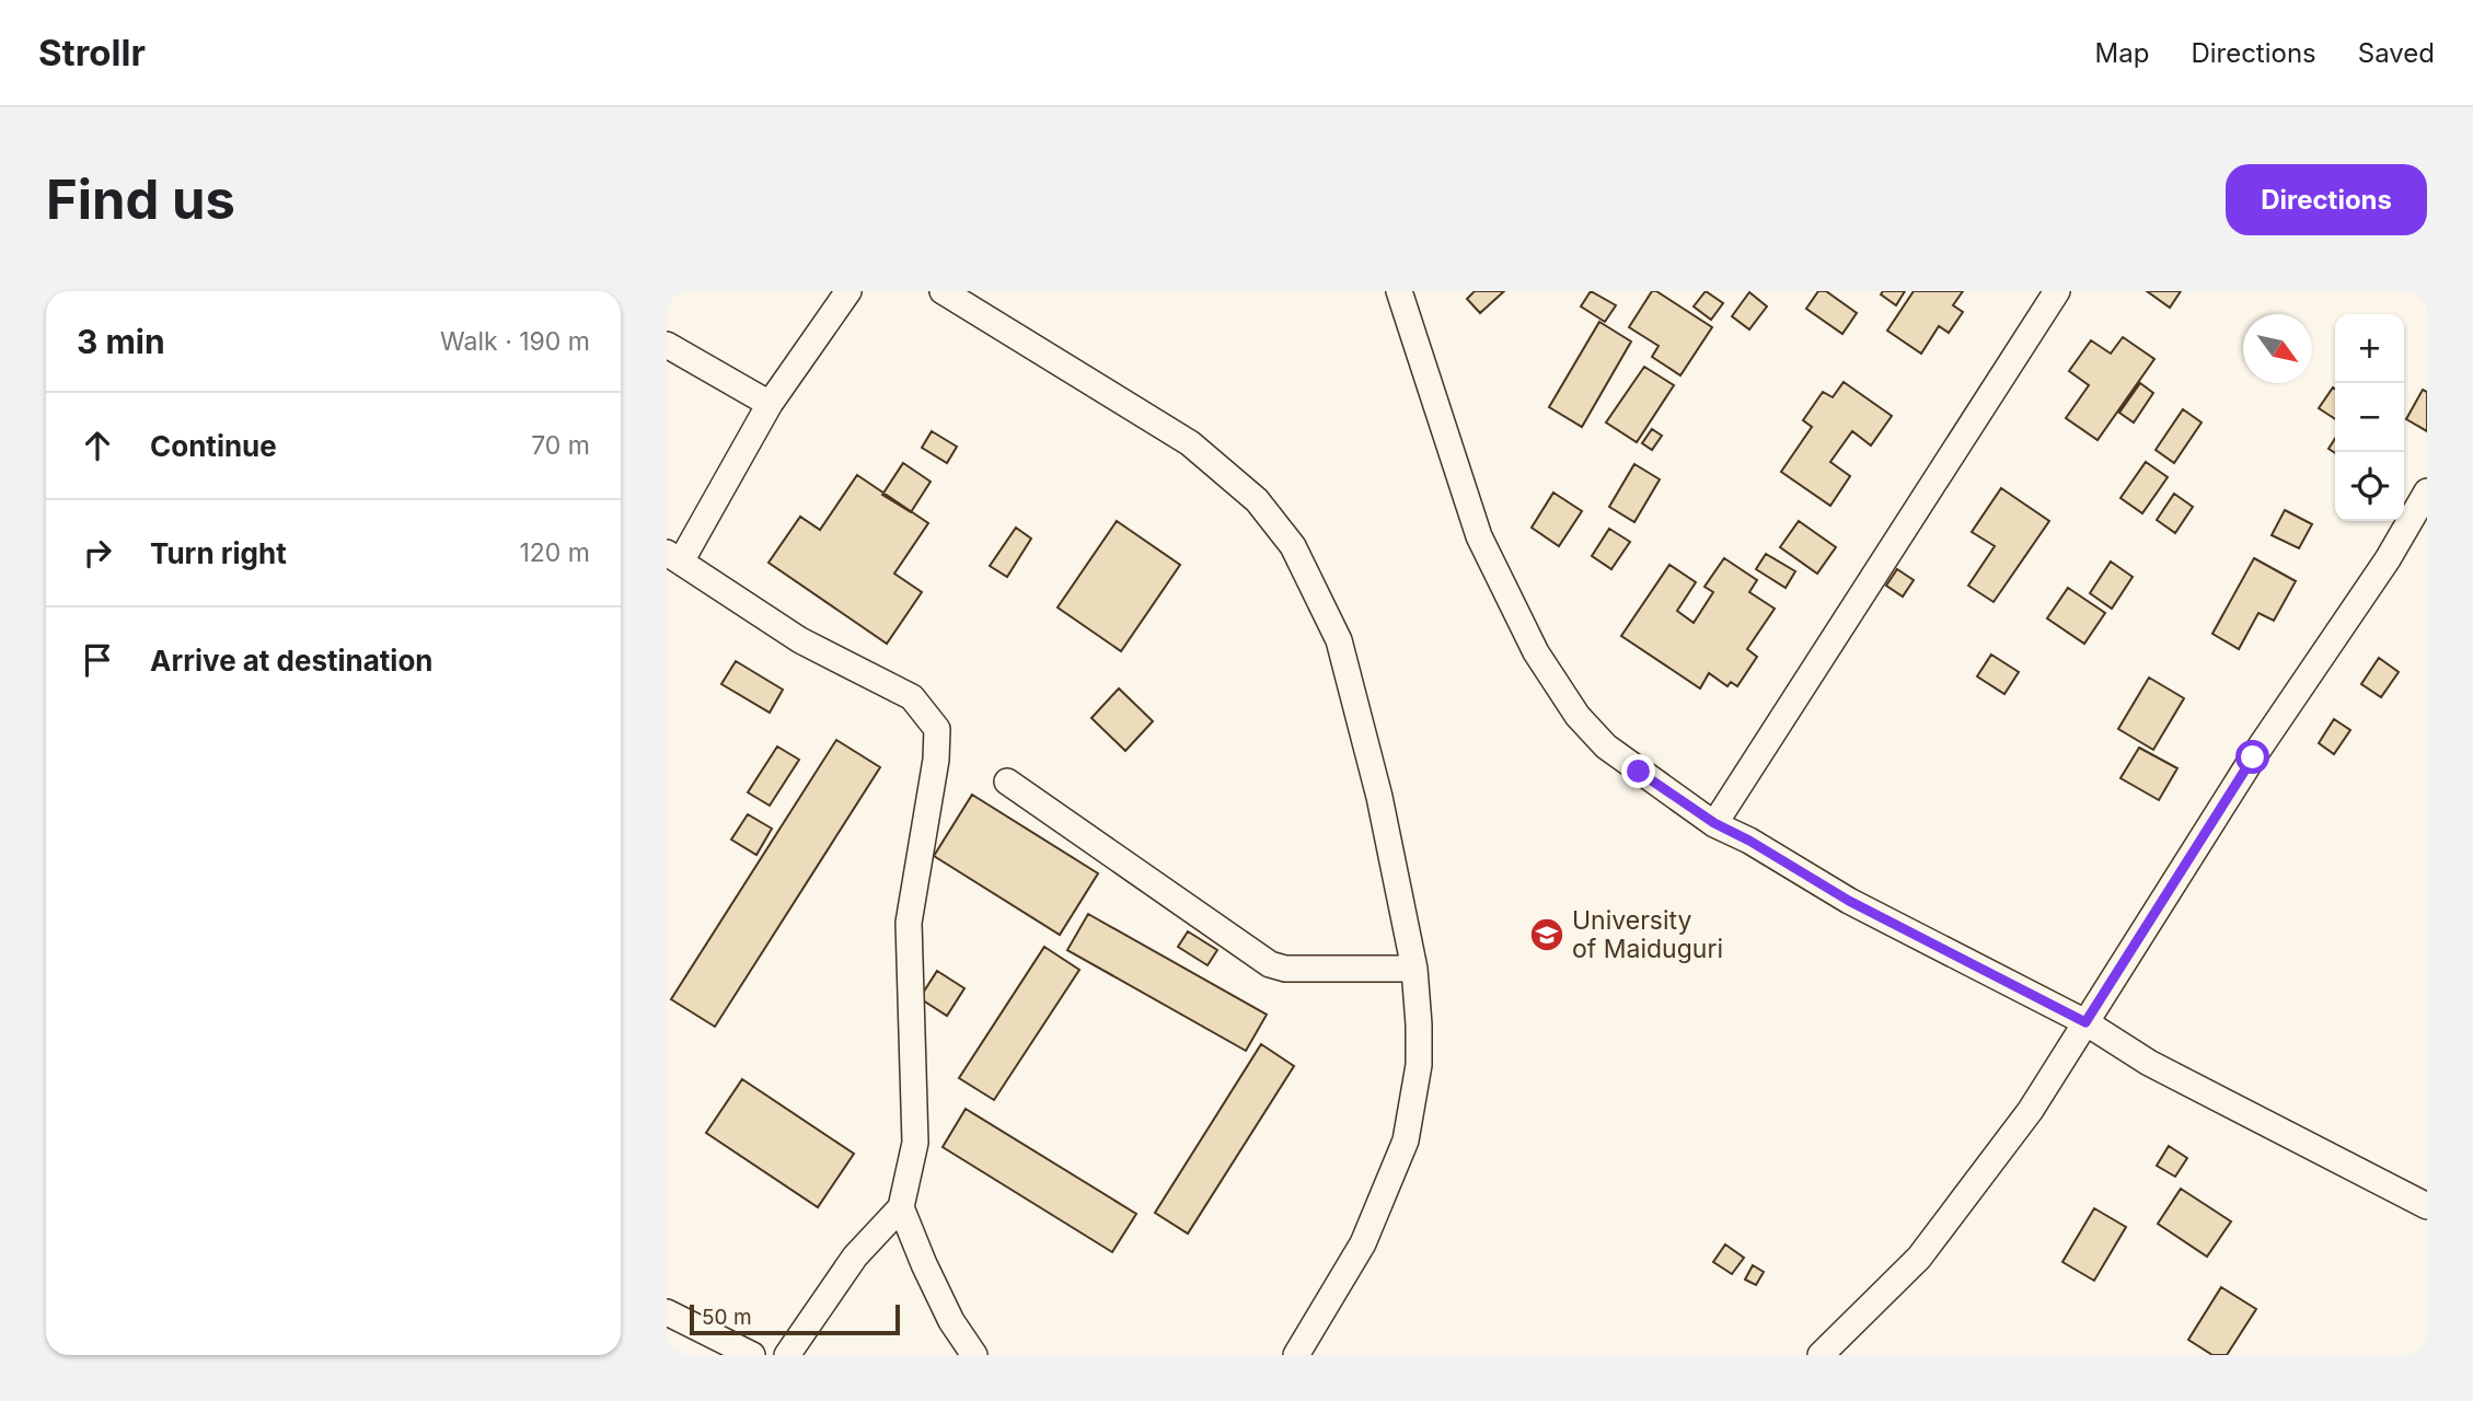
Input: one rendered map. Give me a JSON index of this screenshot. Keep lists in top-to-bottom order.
{
  "places": {
    "school or university": ["University of Maiduguri"]
  },
  "scale_bar": "50 m",
  "north": "bottom right",
  "page": {
    "header": "Strollr",
    "nav": ["Map", "Directions", "Saved"],
    "buttons": "Directions",
    "title": "Find us",
    "heading": ["3 min", "Walk · 190 m"],
    "map_buttons": ["+", "−"],
    "list": [
      ["Continue", "70 m"],
      ["Turn right", "120 m"],
      "Arrive at destination"
    ],
    "scale": "50 m"
  }
}
